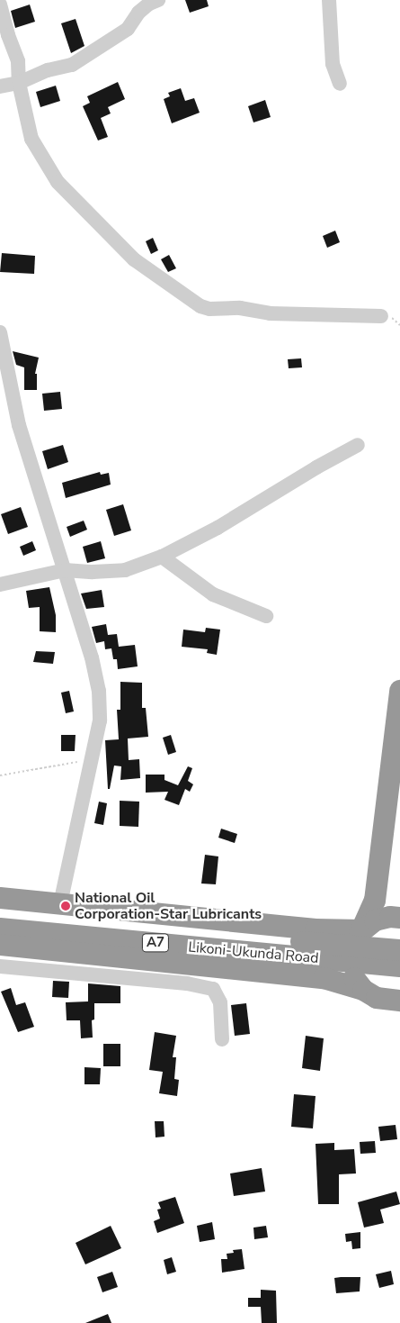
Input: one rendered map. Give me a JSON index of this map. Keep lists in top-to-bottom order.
{
  "streets": {
    "highway": ["A7", "Likoni-Ukunda Road"]
  },
  "places": ["National Oil Corporation-Star Lubricants"]
}
